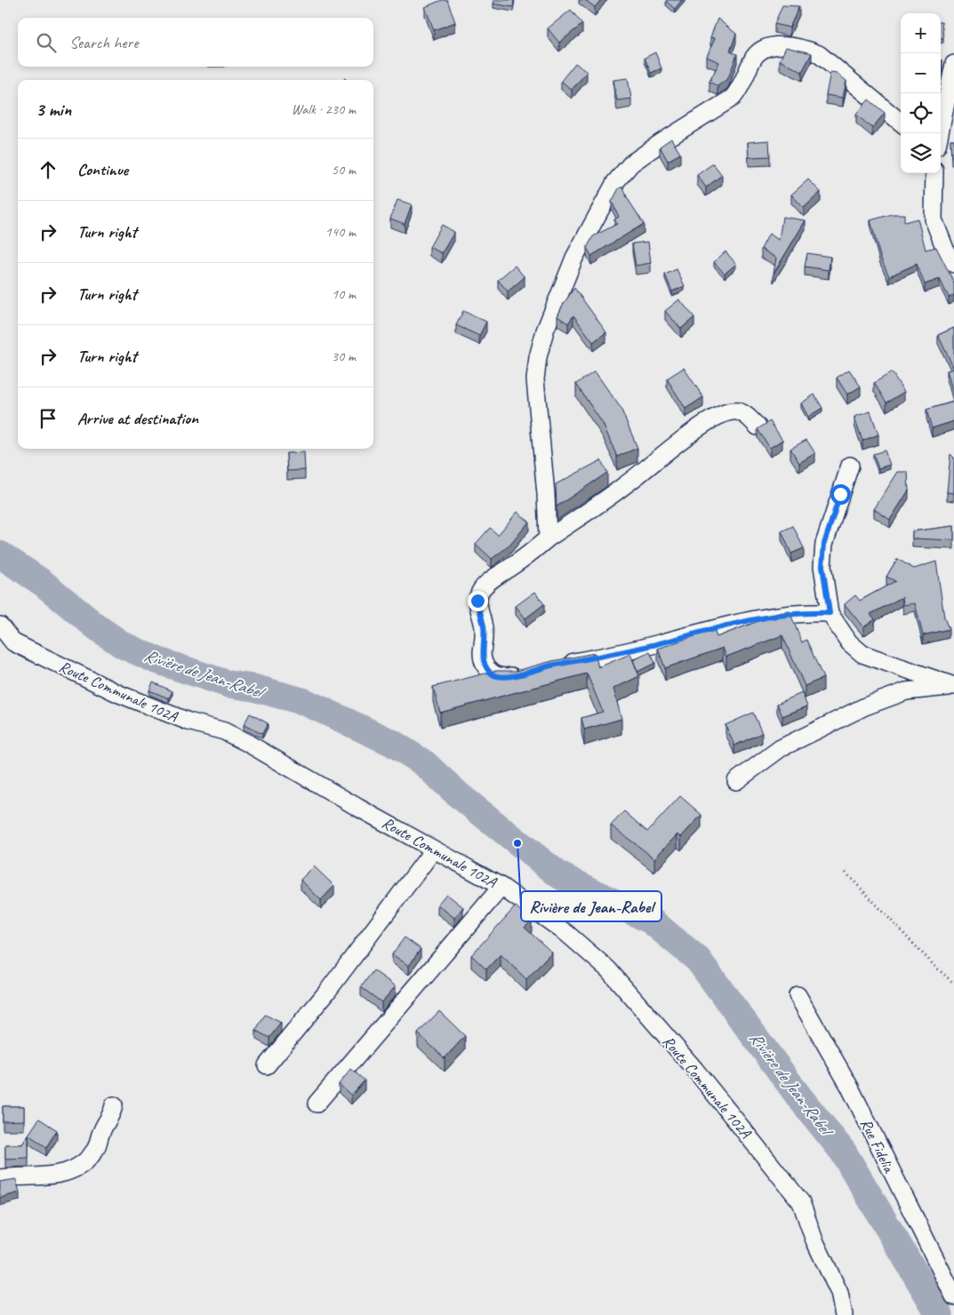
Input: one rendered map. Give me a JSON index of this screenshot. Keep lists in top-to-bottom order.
{
  "streets": {
    "street": ["Route Communale 102A", "Rue Fidelia"]
  },
  "water": ["Rivière de Jean-Rabel"],
  "places": ["Rivière de Jean-Rabel"],
  "page": {
    "map_buttons": ["+", "−"],
    "search": "Search here",
    "heading": ["3 min", "Walk · 230 m"],
    "list": [
      ["Continue", "50 m"],
      ["Turn right", "140 m"],
      ["Turn right", "10 m"],
      ["Turn right", "30 m"],
      "Arrive at destination"
    ]
  }
}
